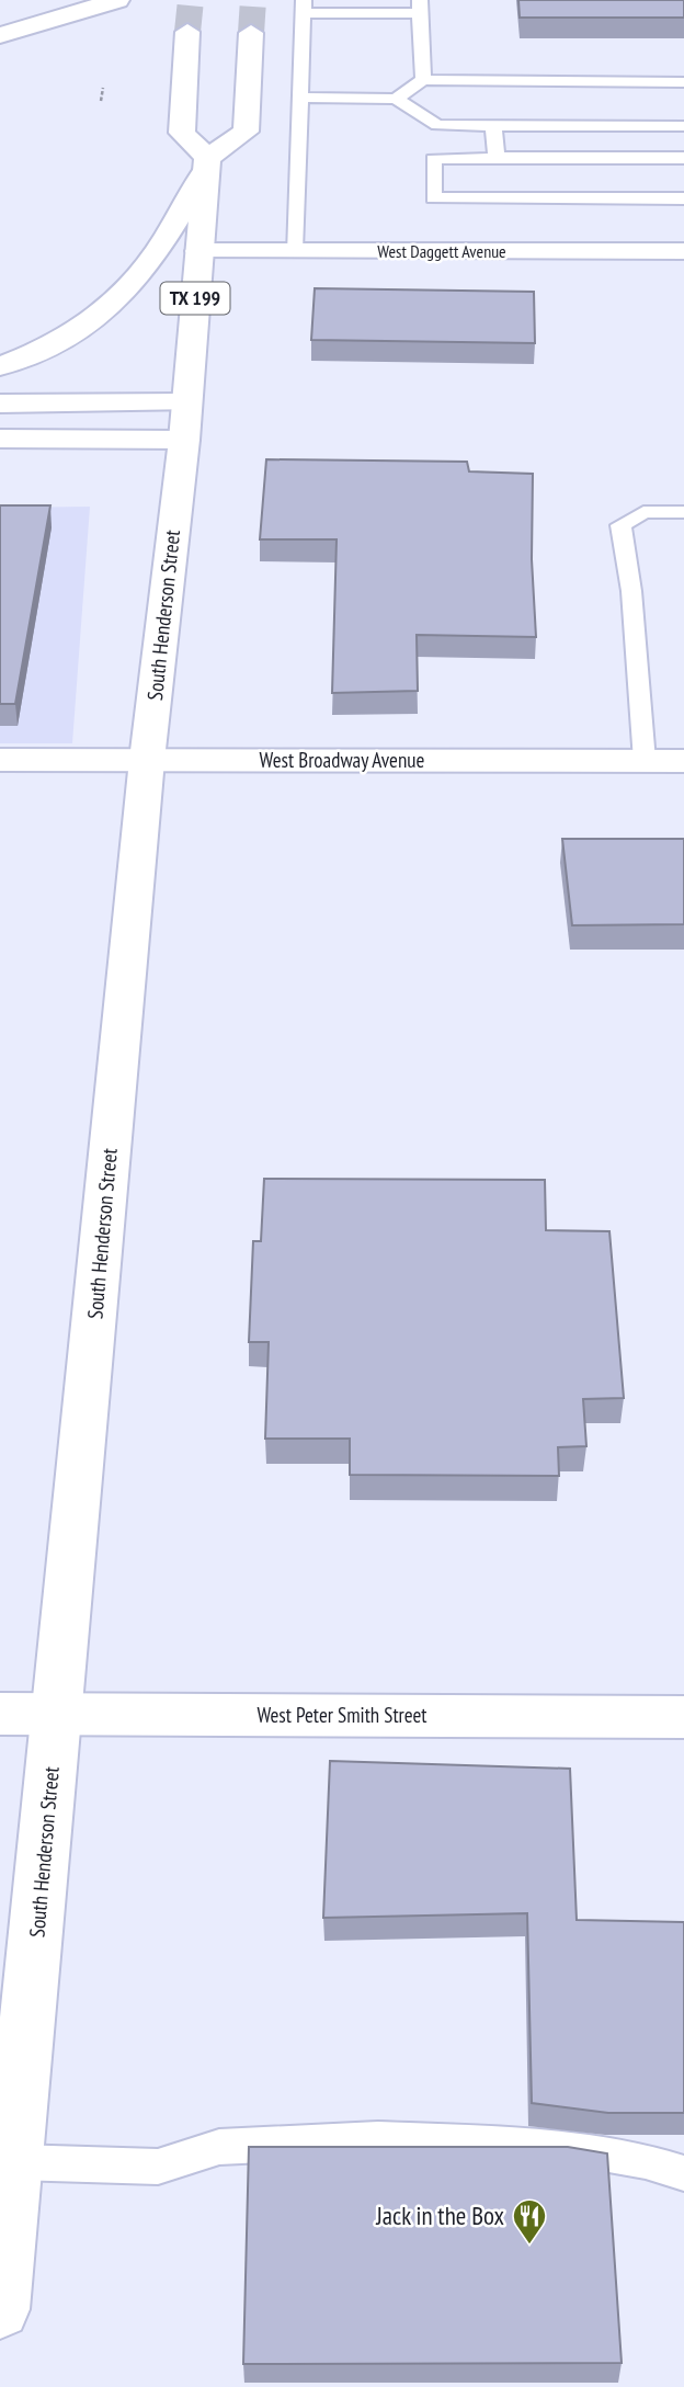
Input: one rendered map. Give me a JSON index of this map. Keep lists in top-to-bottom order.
{
  "streets": {
    "main road": [
      "West Daggett Avenue",
      "TX 199",
      "South Henderson Street",
      "West Broadway Avenue",
      "West Peter Smith Street"
    ]
  },
  "crossings": [
    ["West Daggett Avenue", "South Henderson Street"],
    ["South Henderson Street", "West Broadway Avenue"],
    ["South Henderson Street", "West Peter Smith Street"]
  ],
  "places": {
    "restaurant": ["Jack in the Box"]
  }
}
